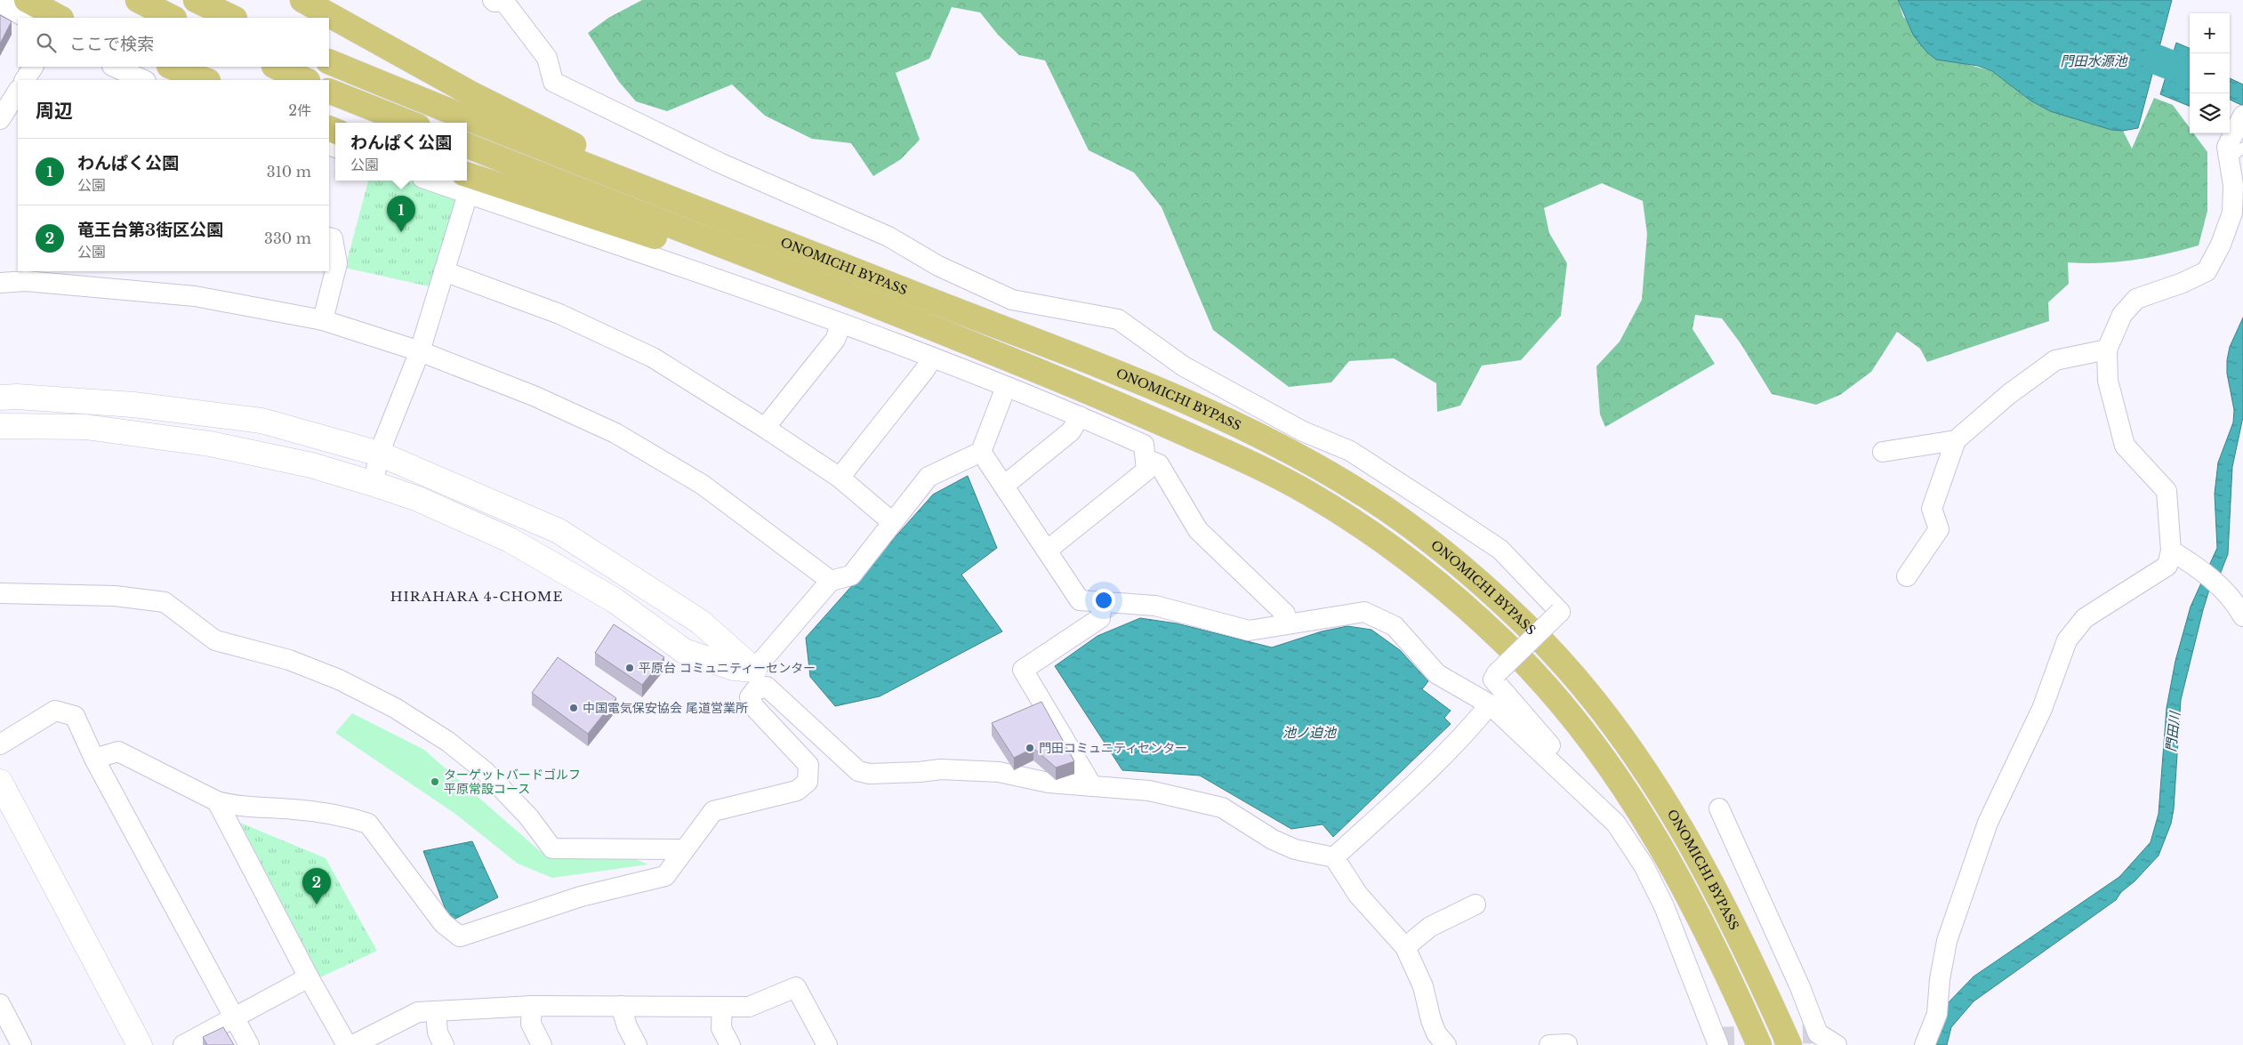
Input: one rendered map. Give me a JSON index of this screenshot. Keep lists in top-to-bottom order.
{
  "streets": {
    "highway": ["ONOMICHI BYPASS"]
  },
  "districts": ["HIRAHARA 4-CHOME"],
  "water": ["門田水源池", "池ノ迫池", "門田川"],
  "places": [
    "平原台 コミュニティーセンター",
    "中国電気保安協会 尾道営業所",
    "門田コミュニティセンター",
    "ターゲットバードゴルフ 平原常設コース"
  ],
  "page": {
    "map_buttons": ["+", "−"],
    "search": "ここで検索",
    "heading": ["周辺", "2件"],
    "popup": ["わんぱく公園", "公園"],
    "list": [
      {
        "mark": "1",
        "name": "わんぱく公園",
        "note": "公園",
        "value": "310 m"
      },
      {
        "mark": "2",
        "name": "竜王台第3街区公園",
        "note": "公園",
        "value": "330 m"
      }
    ],
    "pins": ["1", "2"]
  }
}
